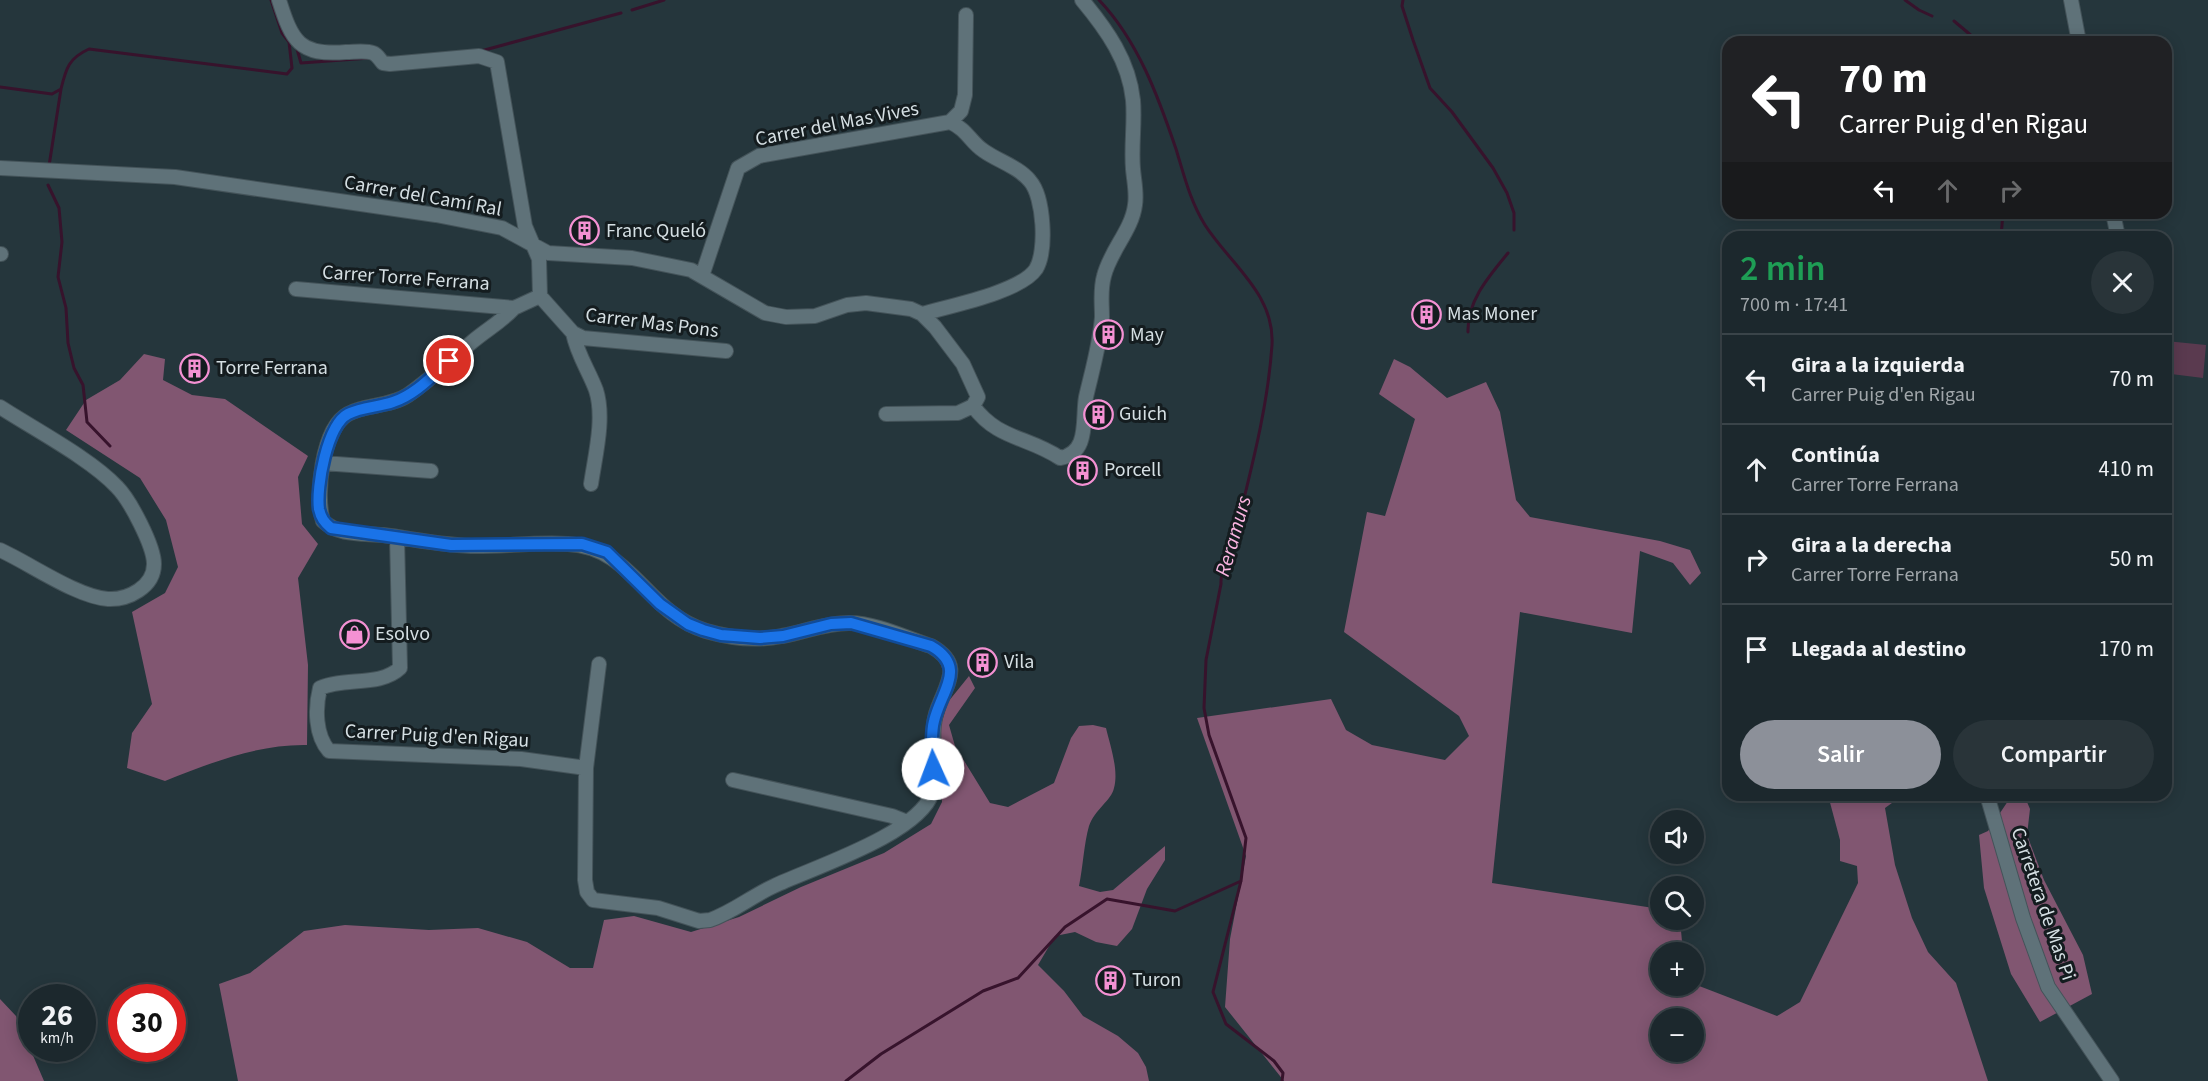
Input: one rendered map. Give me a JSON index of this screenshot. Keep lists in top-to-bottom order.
{
  "streets": {
    "street": [
      "Carrer del Mas Vives",
      "Carrer del Camí Ral",
      "Carrer Torre Ferrana",
      "Carrer Mas Pons",
      "Carrer Puig d'en Rigau",
      "Carretera de Mas Pi"
    ]
  },
  "crossings": [
    ["Carrer del Mas Vives", "Carrer del Camí Ral"],
    ["Carrer Torre Ferrana", "Carrer Mas Pons"],
    ["Carrer Torre Ferrana", "Carrer Puig d'en Rigau"]
  ],
  "water": ["Reramurs"],
  "places": {
    "building": [
      "Franc Queló",
      "Mas Moner",
      "May",
      "Torre Ferrana",
      "Guich",
      "Porcell",
      "Vila",
      "Turon"
    ],
    "shop": ["Esolvo"]
  },
  "page": {
    "turn": ["70 m", "Carrer Puig d'en Rigau"],
    "heading": ["2 min", "700 m · 17:41"],
    "list": [
      {
        "name": "Gira a la izquierda",
        "note": "Carrer Puig d'en Rigau",
        "value": "70 m"
      },
      {
        "name": "Continúa",
        "note": "Carrer Torre Ferrana",
        "value": "410 m"
      },
      {
        "name": "Gira a la derecha",
        "note": "Carrer Torre Ferrana",
        "value": "50 m"
      },
      {
        "name": "Llegada al destino",
        "value": "170 m"
      }
    ],
    "buttons": ["Salir", "Compartir"],
    "map_buttons": ["+", "−"],
    "speed": "26 km/h",
    "limit": "30"
  }
}
